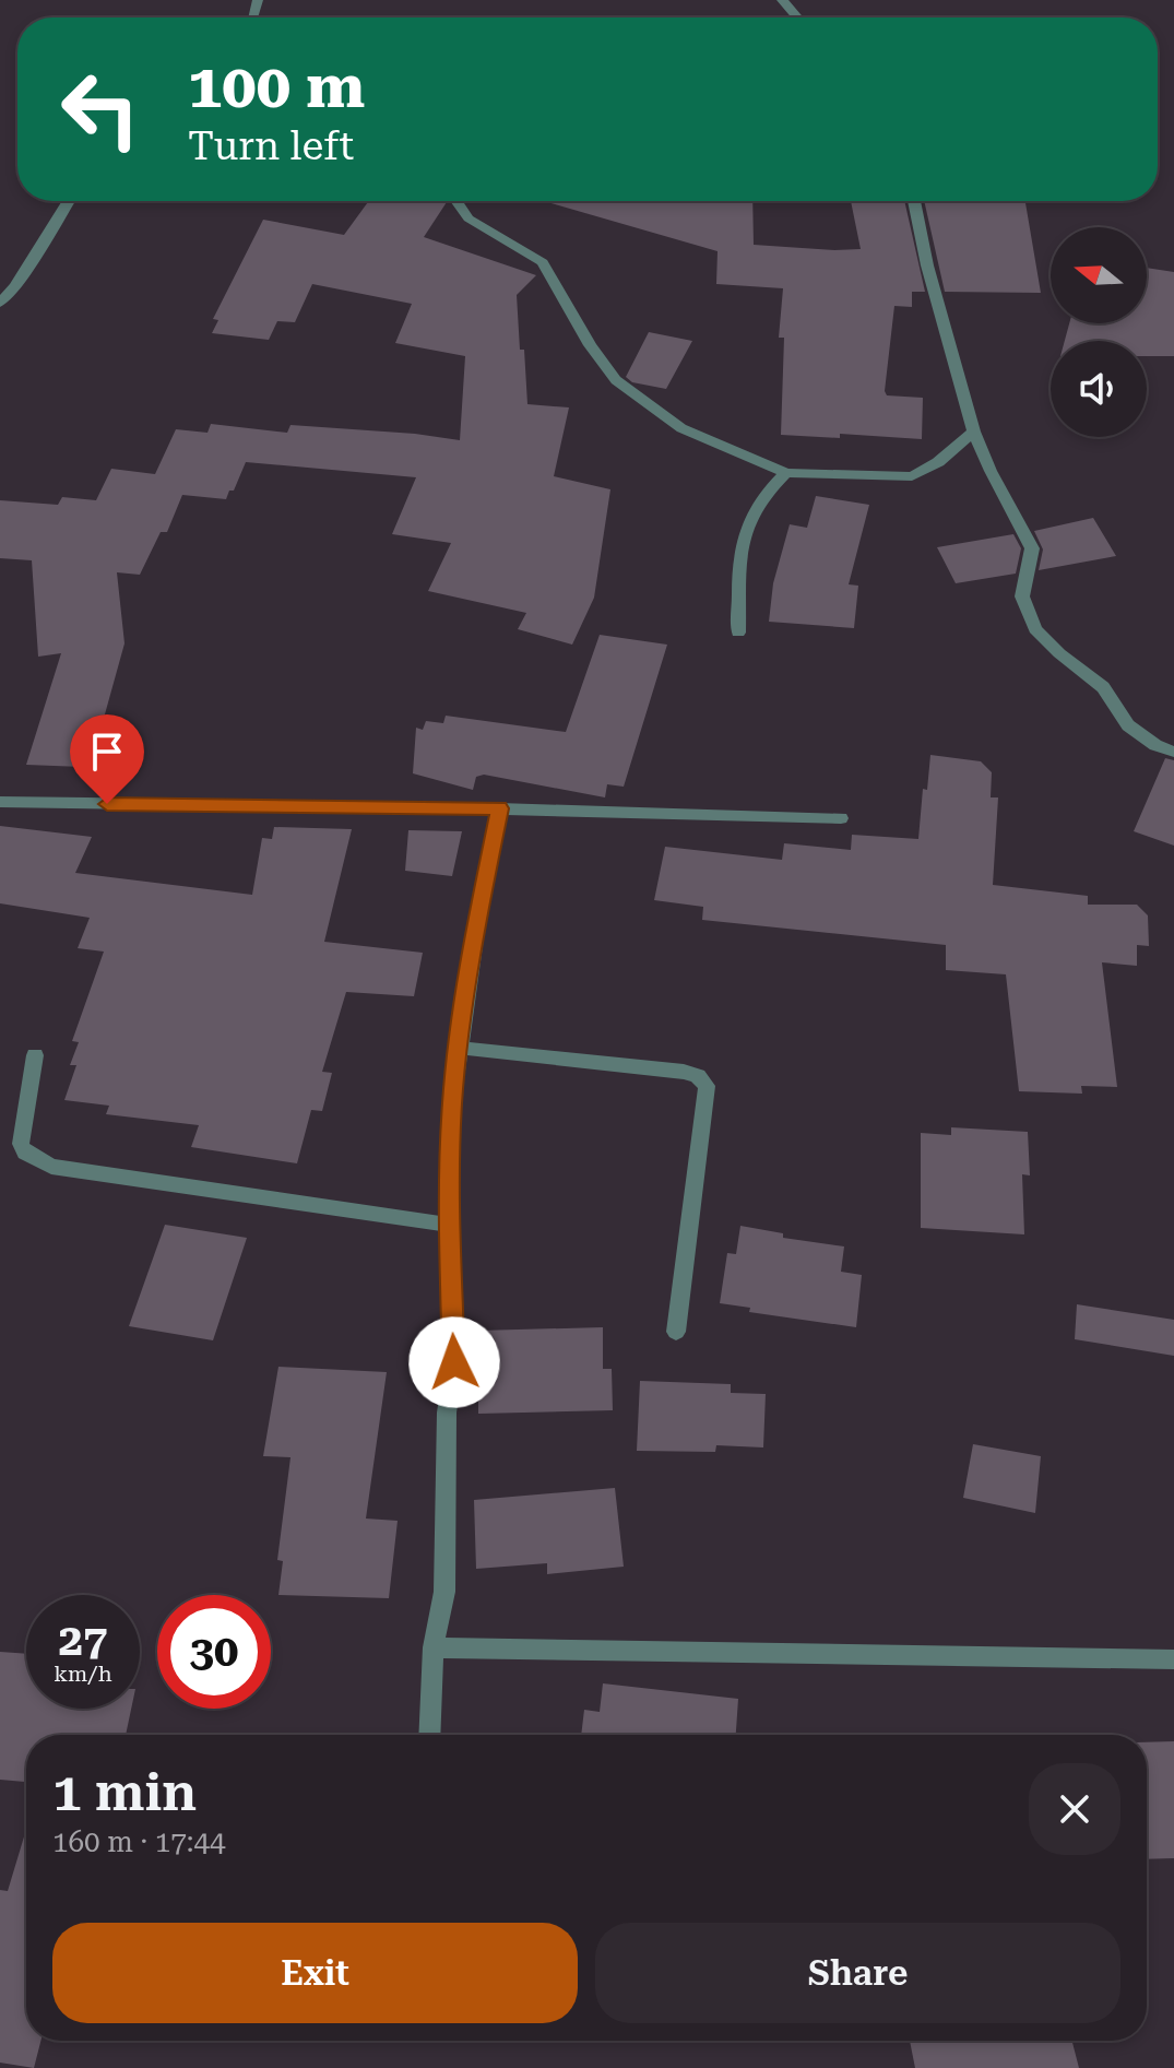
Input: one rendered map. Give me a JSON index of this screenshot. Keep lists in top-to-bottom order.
{
  "north": "left",
  "page": {
    "turn": ["100 m", "Turn left"],
    "speed": "27 km/h",
    "limit": "30",
    "heading": ["1 min", "160 m · 17:44"],
    "buttons": ["Exit", "Share"]
  }
}
